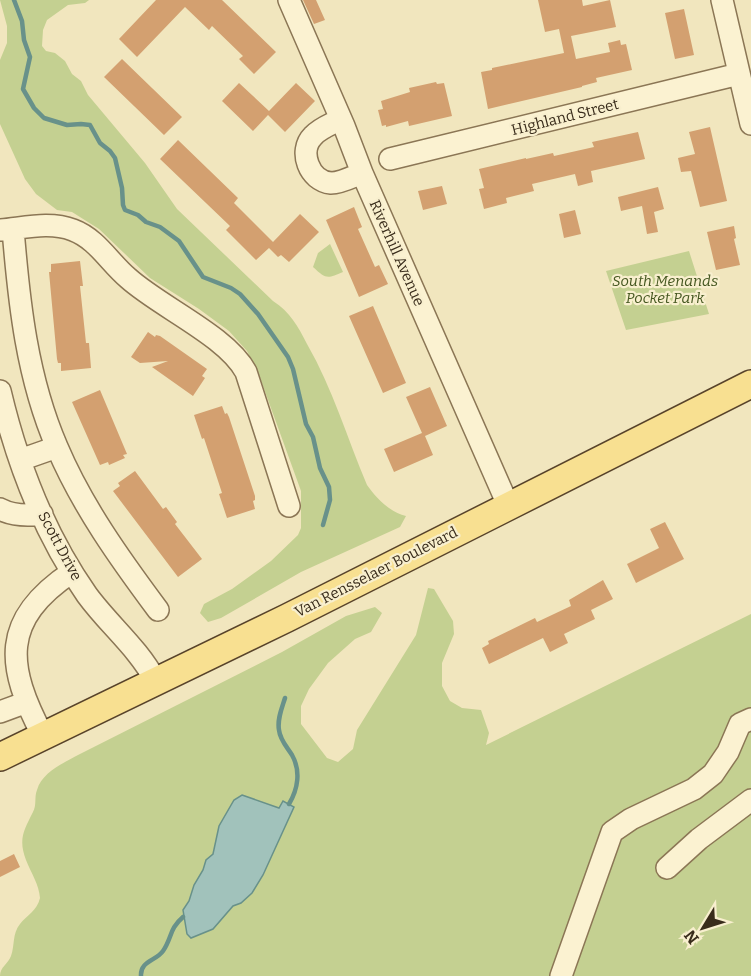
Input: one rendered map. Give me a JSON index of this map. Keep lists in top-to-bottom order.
{
  "streets": {
    "main road": ["Van Rensselaer Boulevard"],
    "street": ["Highland Street", "Riverhill Avenue", "Scott Drive"]
  },
  "crossings": [
    ["Riverhill Avenue", "Van Rensselaer Boulevard"],
    ["Scott Drive", "Van Rensselaer Boulevard"]
  ],
  "parks": ["South Menands Pocket Park"],
  "north": "bottom left"
}
